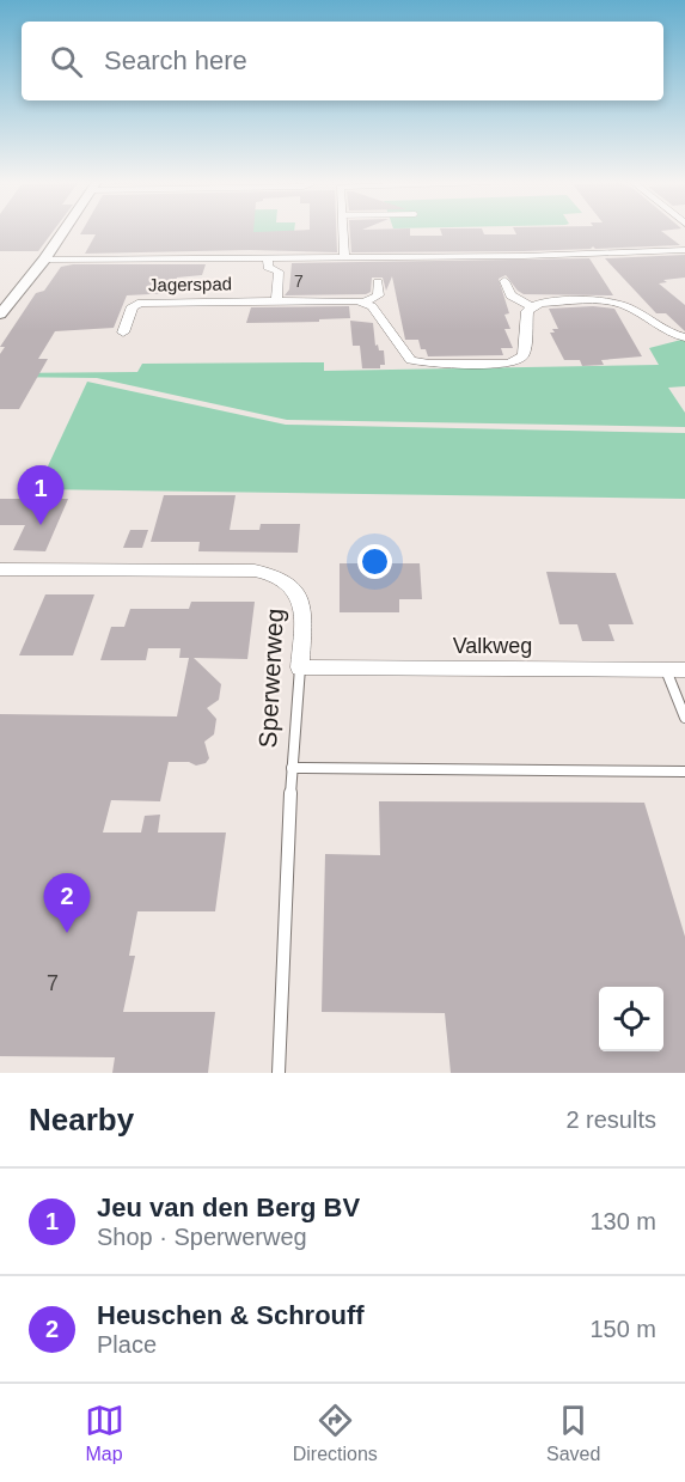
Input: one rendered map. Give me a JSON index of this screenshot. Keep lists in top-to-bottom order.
{
  "streets": {
    "street": ["Jagerspad", "Valkweg", "Sperwerweg"]
  },
  "crossings": [
    ["Valkweg", "Sperwerweg"]
  ],
  "house_numbers": ["7", "7"],
  "page": {
    "search": "Search here",
    "pins": ["1", "2"],
    "heading": ["Nearby", "2 results"],
    "list": [
      {
        "mark": "1",
        "name": "Jeu van den Berg BV",
        "note": "Shop · Sperwerweg",
        "value": "130 m"
      },
      {
        "mark": "2",
        "name": "Heuschen & Schrouff",
        "note": "Place",
        "value": "150 m"
      }
    ],
    "nav": ["Map", "Directions", "Saved"]
  }
}
